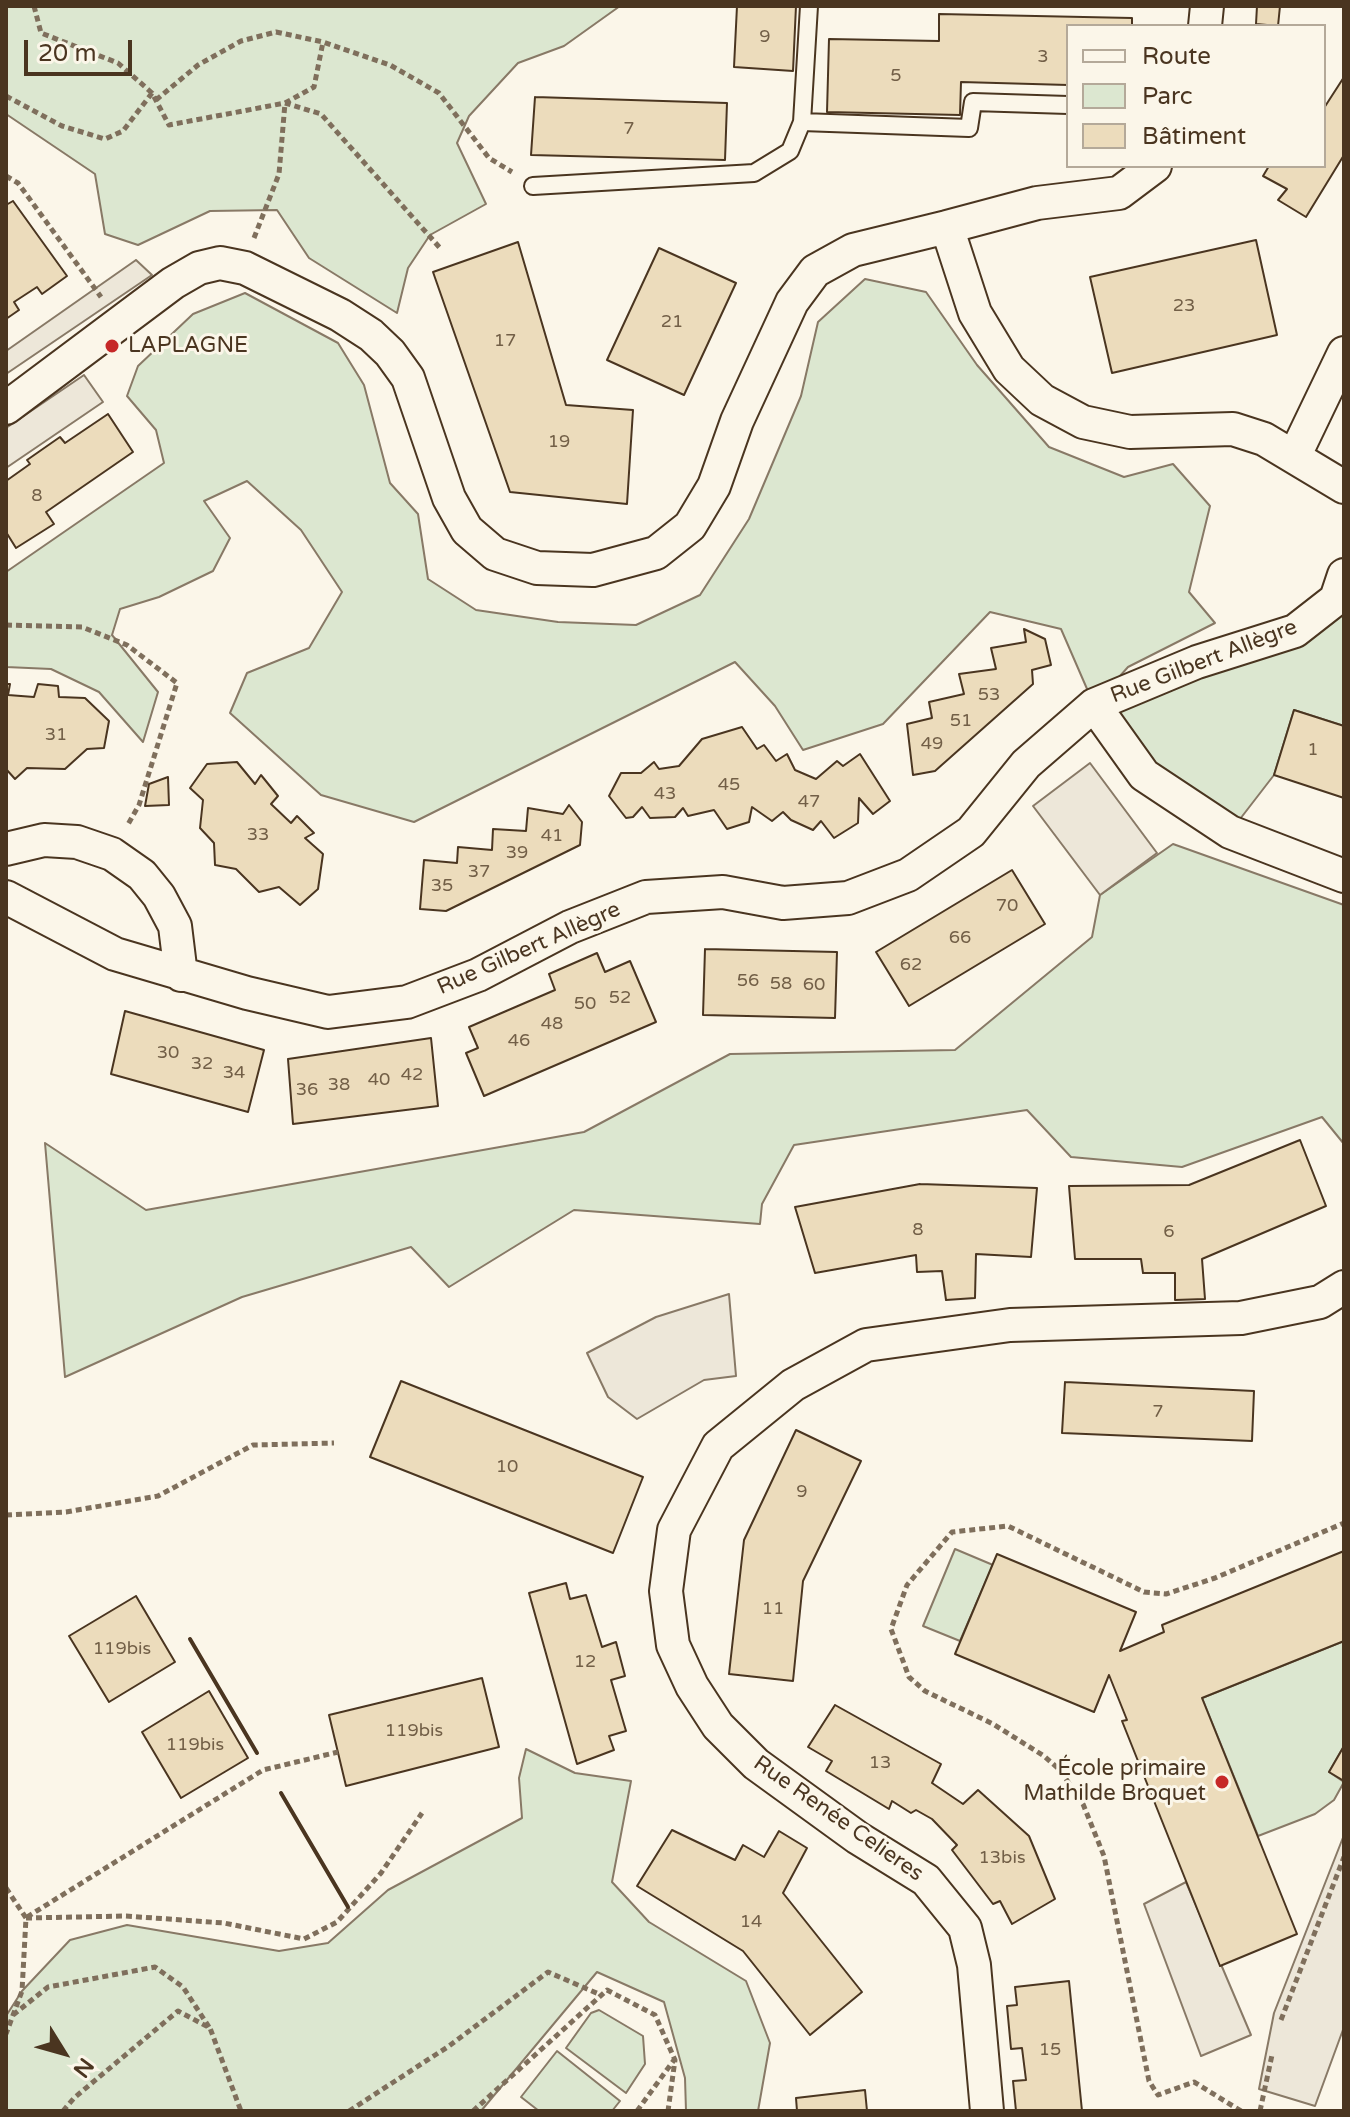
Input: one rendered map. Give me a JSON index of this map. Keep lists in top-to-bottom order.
{
  "streets": {
    "street": ["Rue Gilbert Allègre", "Rue Renée Celieres"]
  },
  "places": ["LAPLAGNE", "École primaire Mathilde Broquet"],
  "house_numbers": [
    "9",
    "3",
    "5",
    "7",
    "23",
    "21",
    "17",
    "19",
    "8",
    "53",
    "51",
    "31",
    "49",
    "1",
    "45",
    "43",
    "47",
    "33",
    "41",
    "39",
    "37",
    "35",
    "70",
    "66",
    "62",
    "56",
    "58",
    "60",
    "52",
    "50",
    "48",
    "46",
    "30",
    "32",
    "34",
    "42",
    "40",
    "38",
    "36",
    "8",
    "6",
    "7",
    "10",
    "9",
    "11",
    "119bis",
    "12",
    "119bis",
    "119bis",
    "13",
    "13bis",
    "14",
    "15"
  ],
  "legend": ["Route", "Parc", "Bâtiment"],
  "scale_bar": "20 m",
  "north": "bottom right"
}
